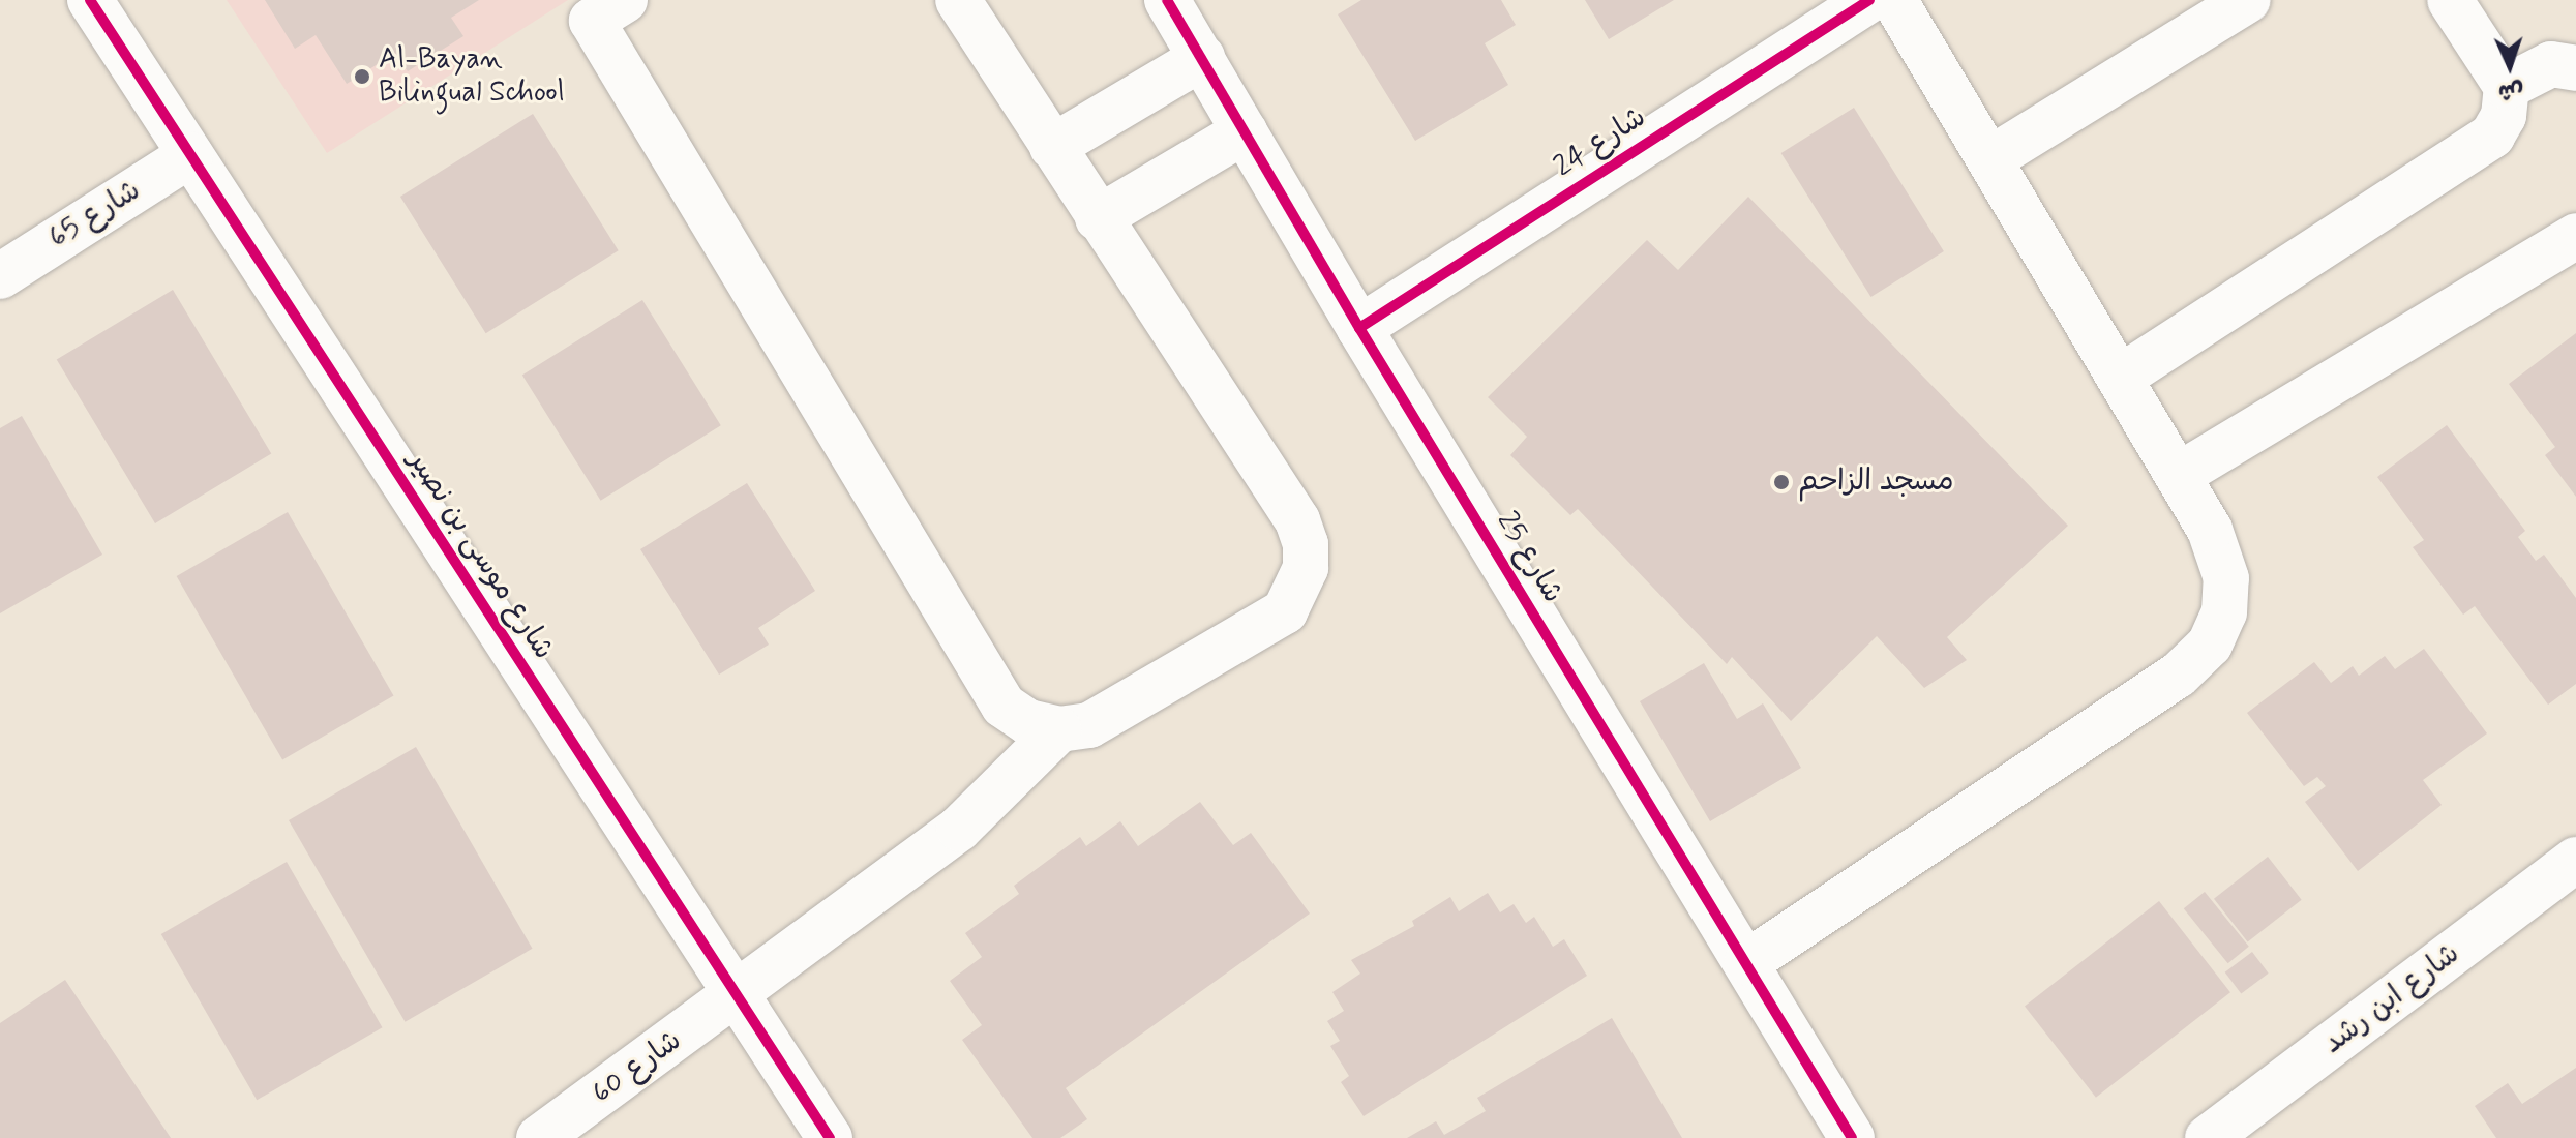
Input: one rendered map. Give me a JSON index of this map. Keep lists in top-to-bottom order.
{
  "streets": {
    "street": [
      "شارع 24",
      "شارع 65",
      "شارع موسى بن نصير",
      "شارع 25",
      "شارع ابن رشد",
      "شارع 60"
    ]
  },
  "crossings": [
    ["شارع 24", "شارع 25"],
    ["شارع 65", "شارع موسى بن نصير"],
    ["شارع موسى بن نصير", "شارع 60"]
  ],
  "places": ["Al-Bayan Bilingual School", "مسجد الزاحم"],
  "north": "bottom"
}
